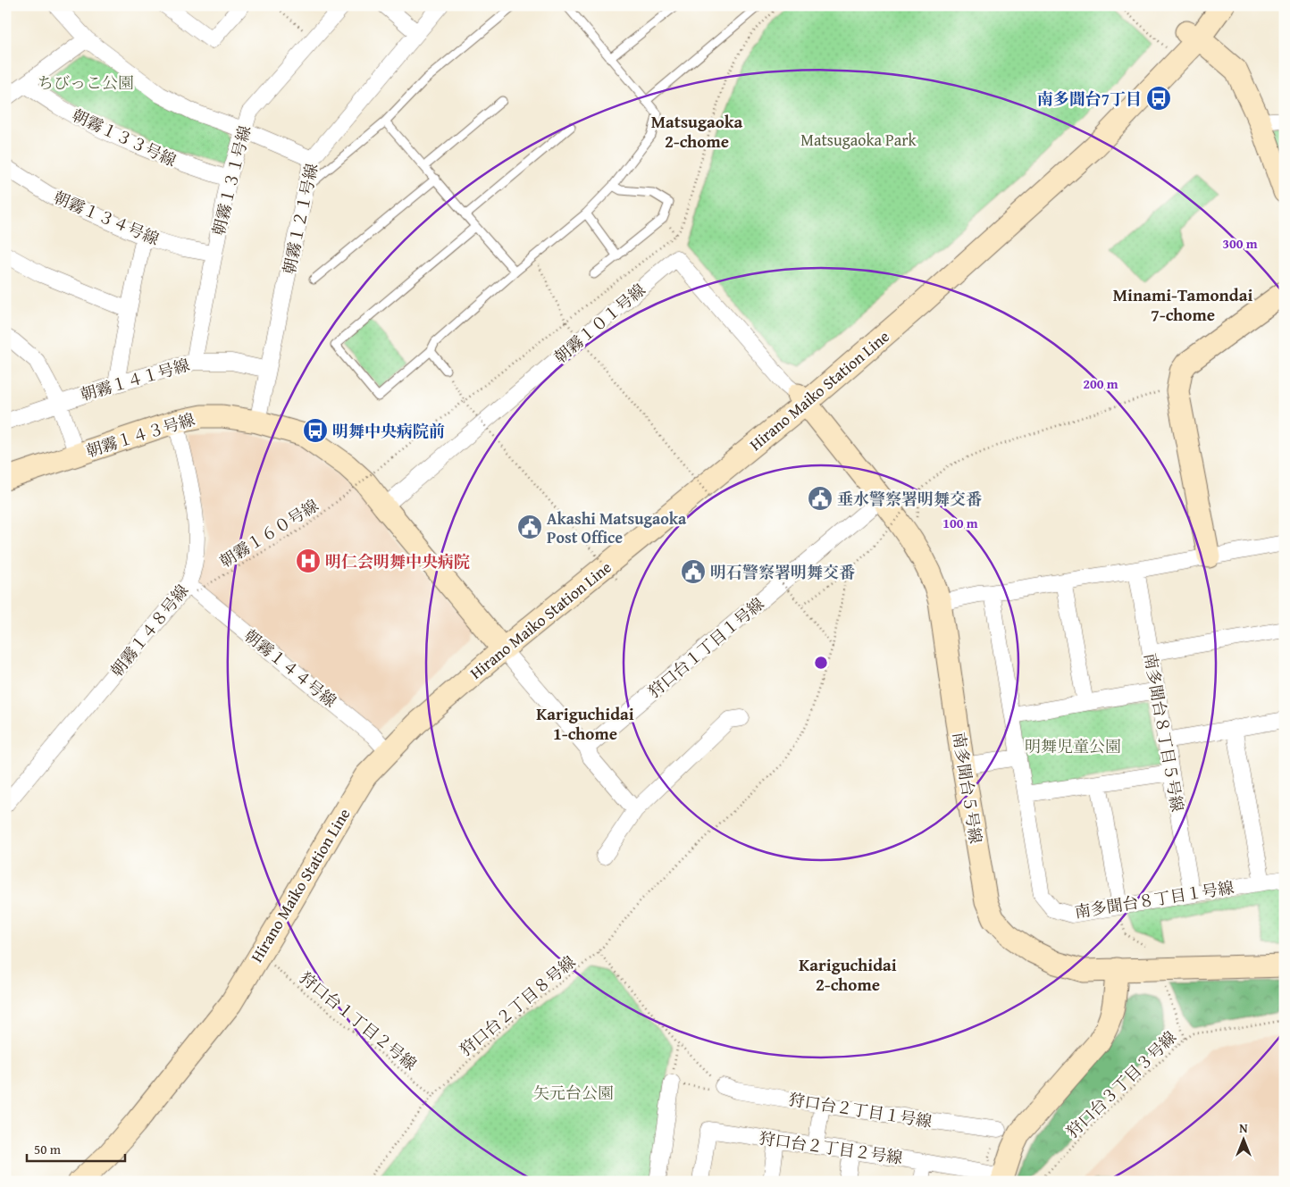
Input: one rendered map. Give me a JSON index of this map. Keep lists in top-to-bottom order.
{
  "streets": {
    "main road": ["Hirano Maiko Station Line", "朝霧１４３号線", "南多聞台５号線"],
    "street": [
      "朝霧１３３号線",
      "朝霧１３１号線",
      "朝霧１３４号線",
      "朝霧１２１号線",
      "朝霧１０１号線",
      "朝霧１４１号線",
      "朝霧１４８号線",
      "狩口台１丁目１号線",
      "朝霧１４４号線",
      "南多聞台８丁目５号線",
      "南多聞台８丁目１号線",
      "狩口台２丁目１号線",
      "狩口台２丁目２号線"
    ],
    "path": [
      "朝霧１６０号線",
      "狩口台２丁目８号線",
      "狩口台１丁目２号線",
      "狩口台３丁目３号線"
    ]
  },
  "crossings": [
    ["朝霧１３３号線", "朝霧１３１号線"],
    ["朝霧１３１号線", "朝霧１３４号線"],
    ["朝霧１３１号線", "朝霧１４１号線"],
    ["朝霧１２１号線", "朝霧１４１号線"],
    ["朝霧１２１号線", "朝霧１４３号線"],
    ["朝霧１０１号線", "Hirano Maiko Station Line"],
    ["朝霧１０１号線", "朝霧１４３号線"],
    ["朝霧１０１号線", "南多聞台５号線"],
    ["Hirano Maiko Station Line", "朝霧１４３号線"],
    ["Hirano Maiko Station Line", "朝霧１４４号線"],
    ["Hirano Maiko Station Line", "南多聞台５号線"],
    ["朝霧１４３号線", "朝霧１４８号線"],
    ["朝霧１６０号線", "朝霧１４４号線"],
    ["狩口台１丁目１号線", "南多聞台５号線"],
    ["南多聞台８丁目５号線", "南多聞台８丁目１号線"],
    ["狩口台２丁目８号線", "狩口台１丁目２号線"]
  ],
  "districts": [
    "Matsugaoka 2-chome",
    "Minami-Tamondai 7-chome",
    "Kariguchidai 1-chome",
    "Kariguchidai 2-chome"
  ],
  "parks": [
    "ちびっこ公園",
    "Matsugaoka Park",
    "明舞児童公園",
    "矢元台公園"
  ],
  "places": {
    "bus stop": ["南多聞台7丁目", "明舞中央病院前"],
    "public building": ["垂水警察署明舞交番", "Akashi Matsugaoka Post Office", "明石警察署明舞交番"],
    "hospital": ["明仁会明舞中央病院"]
  },
  "scale_bar": "50 m",
  "north": "top",
  "rings": ["300 m", "200 m", "100 m"]
}
